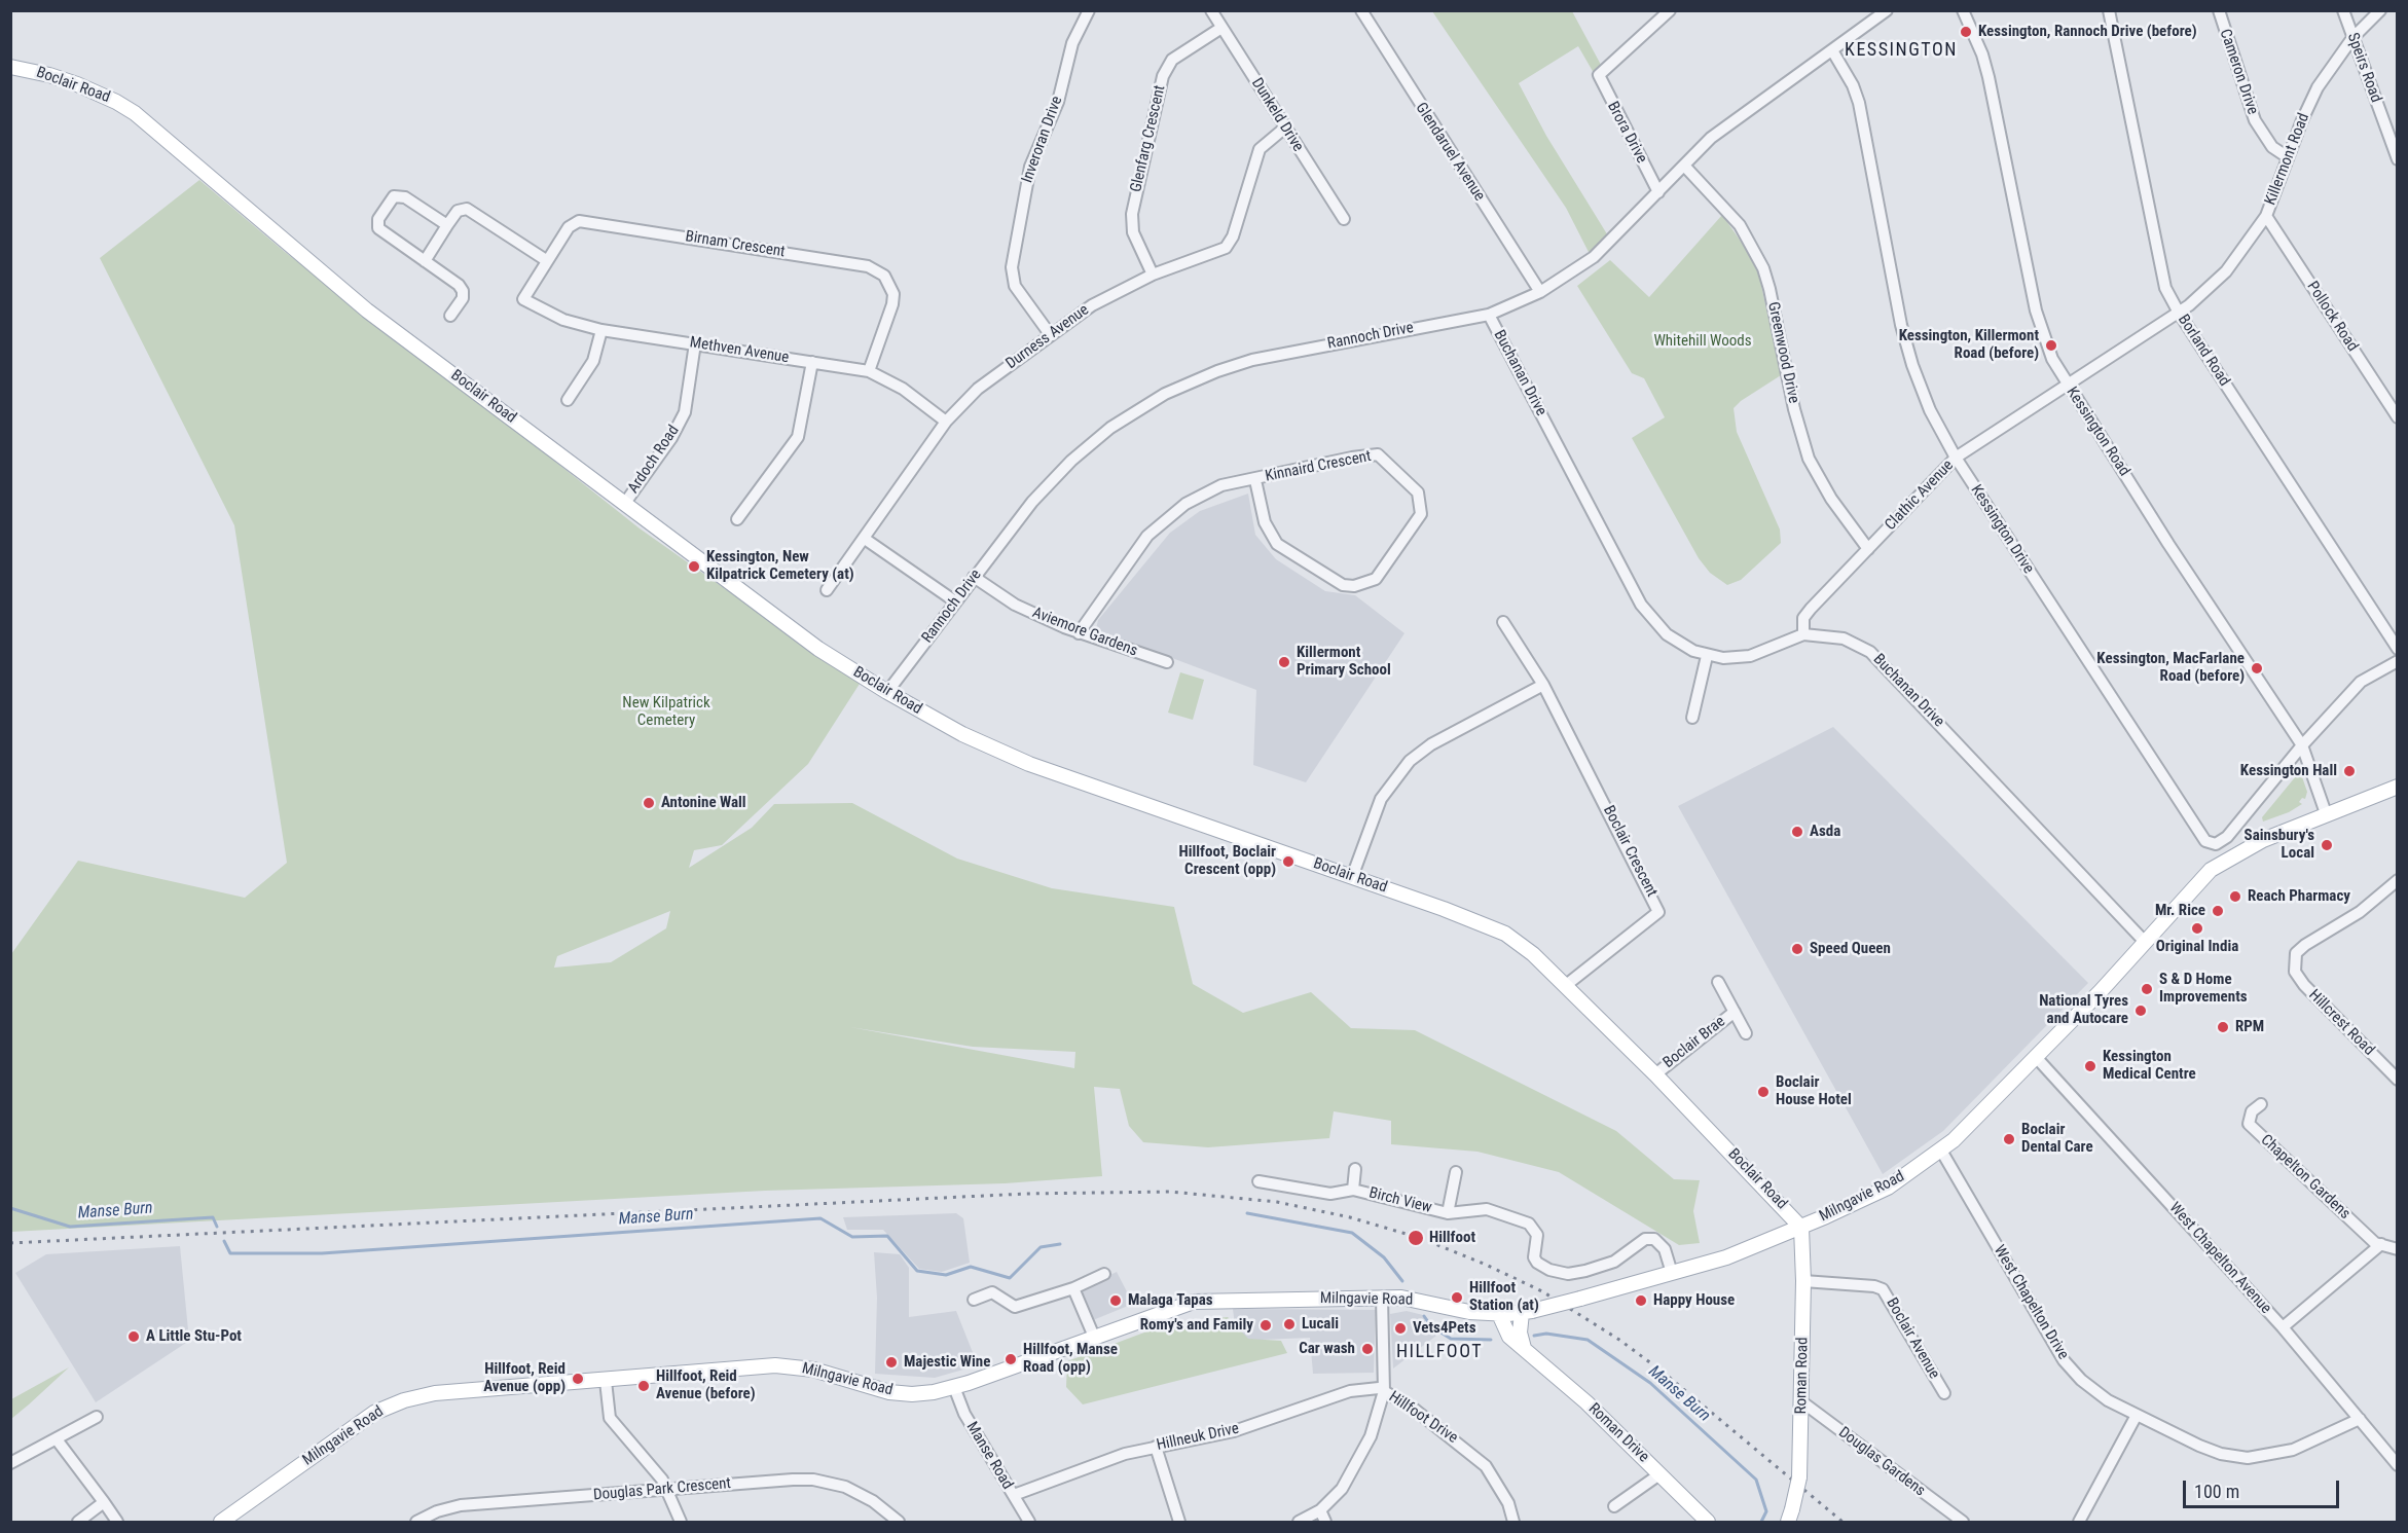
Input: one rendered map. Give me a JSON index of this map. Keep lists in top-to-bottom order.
{
  "streets": {
    "main road": [
      "Boclair Road",
      "Milngavie Road",
      "Roman Road",
      "Roman Drive"
    ],
    "street": [
      "Speirs Road",
      "Cameron Drive",
      "Dunkeld Drive",
      "Brora Drive",
      "Glenfarg Crescent",
      "Inveroran Drive",
      "Glendaruel Avenue",
      "Killermont Road",
      "Birnam Crescent",
      "Pollock Road",
      "Rannoch Drive",
      "Durness Avenue",
      "Methven Avenue",
      "Borland Road",
      "Greenwood Drive",
      "Buchanan Drive",
      "Kessington Road",
      "Ardoch Road",
      "Kinnaird Crescent",
      "Clathic Avenue",
      "Kessington Drive",
      "Aviemore Gardens",
      "Boclair Crescent",
      "Hillcrest Road",
      "Boclair Brae",
      "Chapelton Gardens",
      "Birch View",
      "West Chapelton Avenue",
      "West Chapelton Drive",
      "Boclair Avenue",
      "Hillfoot Drive",
      "Hillneuk Drive",
      "Manse Road",
      "Douglas Gardens",
      "Douglas Park Crescent"
    ]
  },
  "crossings": [
    ["Speirs Road", "Killermont Road"],
    ["Cameron Drive", "Killermont Road"],
    ["Boclair Road", "Rannoch Drive"],
    ["Boclair Road", "Ardoch Road"],
    ["Boclair Road", "Boclair Crescent"],
    ["Boclair Road", "Boclair Brae"],
    ["Boclair Road", "Milngavie Road"],
    ["Boclair Road", "Roman Road"],
    ["Dunkeld Drive", "Glenfarg Crescent"],
    ["Dunkeld Drive", "Durness Avenue"],
    ["Brora Drive", "Rannoch Drive"],
    ["Glenfarg Crescent", "Durness Avenue"],
    ["Inveroran Drive", "Durness Avenue"],
    ["Glendaruel Avenue", "Rannoch Drive"],
    ["Killermont Road", "Pollock Road"],
    ["Killermont Road", "Borland Road"],
    ["Killermont Road", "Kessington Road"],
    ["Killermont Road", "Clathic Avenue"],
    ["Birnam Crescent", "Methven Avenue"],
    ["Rannoch Drive", "Greenwood Drive"],
    ["Rannoch Drive", "Buchanan Drive"],
    ["Rannoch Drive", "Kessington Drive"],
    ["Rannoch Drive", "Aviemore Gardens"],
    ["Durness Avenue", "Methven Avenue"],
    ["Methven Avenue", "Ardoch Road"],
    ["Greenwood Drive", "Clathic Avenue"],
    ["Buchanan Drive", "Clathic Avenue"],
    ["Buchanan Drive", "Milngavie Road"],
    ["Kessington Road", "Clathic Avenue"],
    ["Kessington Road", "Kessington Drive"],
    ["Kessington Road", "Milngavie Road"],
    ["Kinnaird Crescent", "Aviemore Gardens"],
    ["Clathic Avenue", "Kessington Drive"],
    ["Milngavie Road", "Birch View"],
    ["Milngavie Road", "West Chapelton Avenue"],
    ["Milngavie Road", "West Chapelton Drive"],
    ["Milngavie Road", "Roman Road"],
    ["Milngavie Road", "Hillfoot Drive"],
    ["Milngavie Road", "Roman Drive"],
    ["Milngavie Road", "Manse Road"],
    ["West Chapelton Avenue", "West Chapelton Drive"],
    ["Boclair Avenue", "Roman Road"],
    ["Roman Road", "Douglas Gardens"],
    ["Hillfoot Drive", "Hillneuk Drive"],
    ["Hillneuk Drive", "Manse Road"]
  ],
  "districts": ["KESSINGTON", "HILLFOOT"],
  "water": ["Manse Burn"],
  "parks": ["Whitehill Woods", "New Kilpatrick Cemetery"],
  "places": [
    "Kessington, Rannoch Drive (before)",
    "Kessington, Killermont Road (before)",
    "Kessington, New Kilpatrick Cemetery (at)",
    "Killermont Primary School",
    "Kessington, MacFarlane Road (before)",
    "Kessington Hall",
    "Antonine Wall",
    "Asda",
    "Sainsbury's Local",
    "Hillfoot, Boclair Crescent (opp)",
    "Reach Pharmacy",
    "Mr. Rice",
    "Original India",
    "Speed Queen",
    "S & D Home Improvements",
    "National Tyres and Autocare",
    "RPM",
    "Kessington Medical Centre",
    "Boclair House Hotel",
    "Boclair Dental Care",
    "Hillfoot",
    "Hillfoot Station (at)",
    "Malaga Tapas",
    "Happy House",
    "Lucali",
    "Romy's and Family",
    "Vets4Pets",
    "A Little Stu-Pot",
    "Car wash",
    "Hillfoot, Manse Road (opp)",
    "Majestic Wine",
    "Hillfoot, Reid Avenue (opp)",
    "Hillfoot, Reid Avenue (before)"
  ],
  "scale_bar": "100 m"
}
